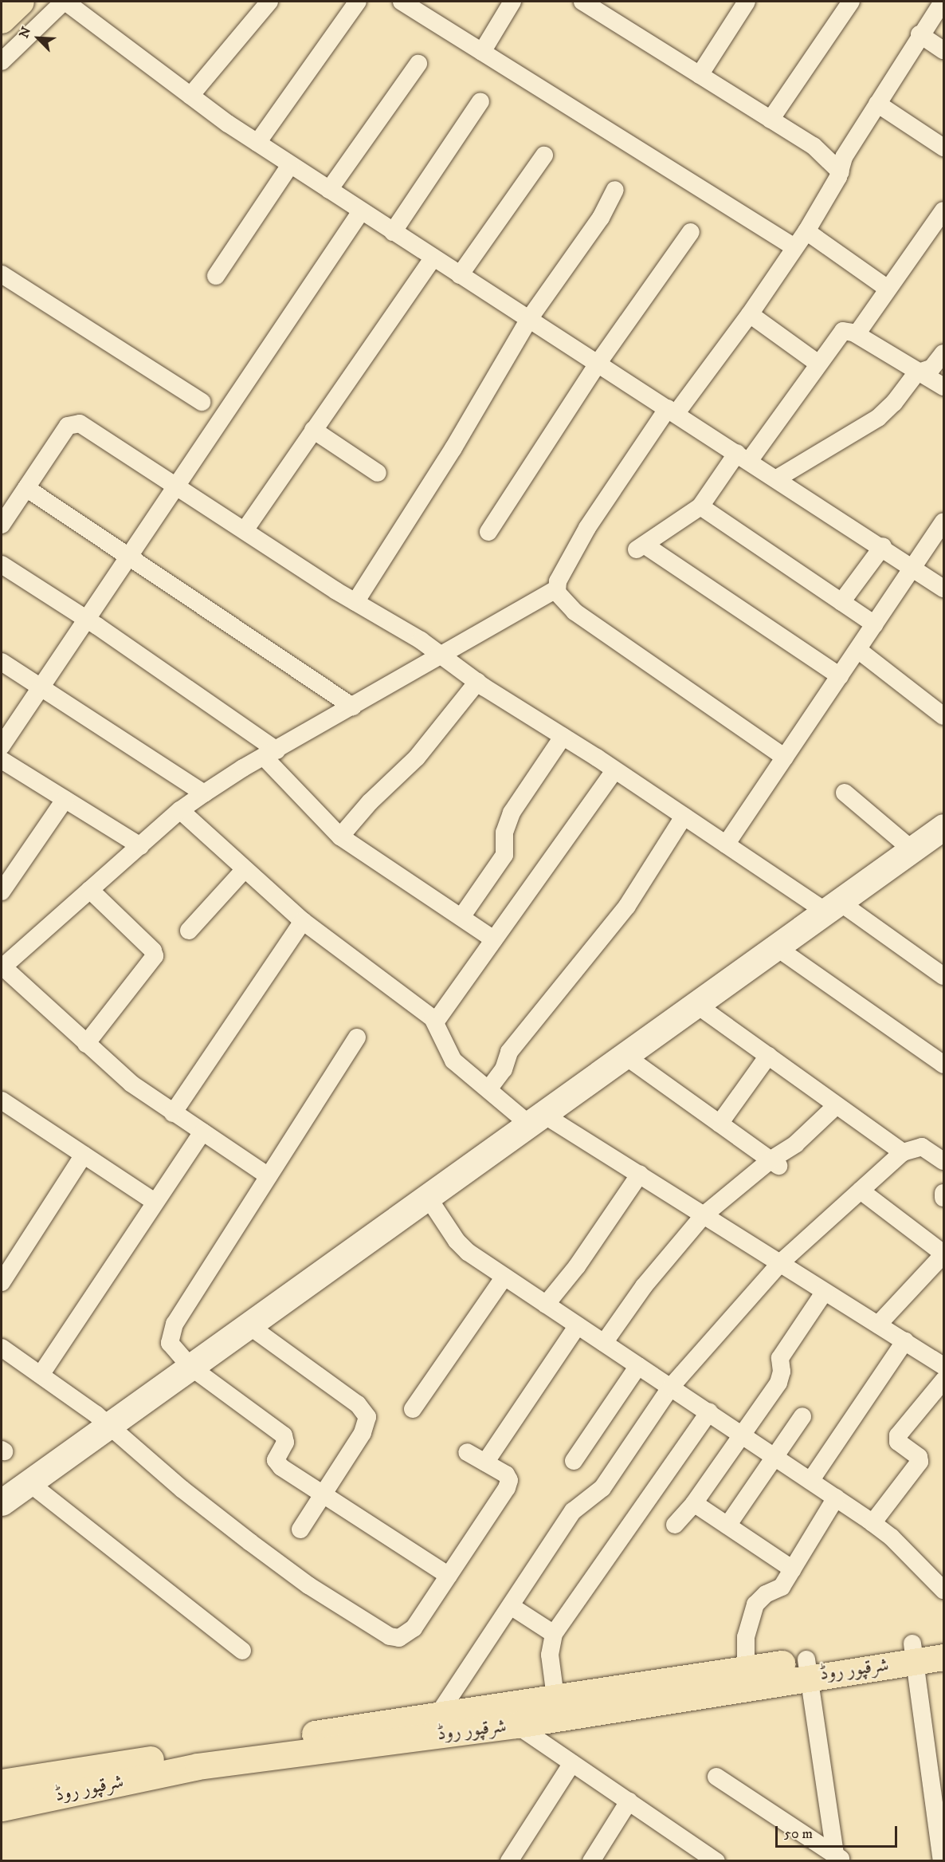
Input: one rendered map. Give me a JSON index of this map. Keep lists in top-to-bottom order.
{
  "streets": {
    "main road": ["شرقپور روڈ"]
  },
  "scale_bar": "50 m",
  "north": "top left"
}
